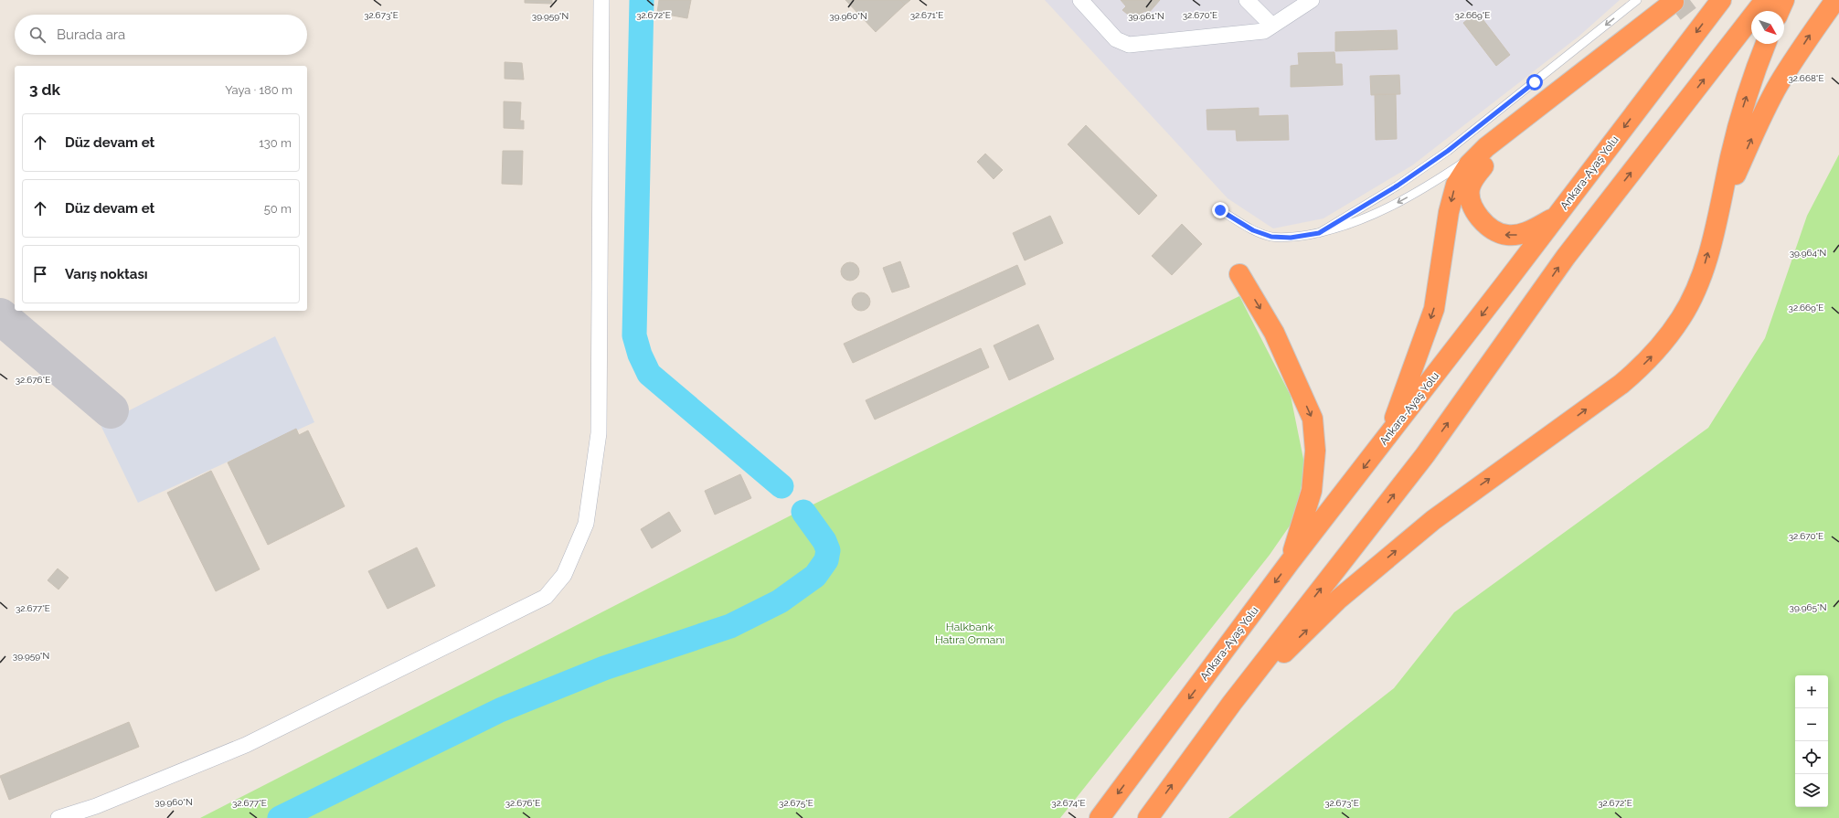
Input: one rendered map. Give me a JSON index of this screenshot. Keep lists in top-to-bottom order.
{
  "streets": {
    "highway": ["Ankara-Ayaş Yolu"]
  },
  "parks": ["Halkbank Hatıra Ormanı"],
  "north": "bottom right",
  "page": {
    "search": "Burada ara",
    "heading": ["3 dk", "Yaya · 180 m"],
    "list": [
      ["Düz devam et", "130 m"],
      ["Düz devam et", "50 m"],
      "Varış noktası"
    ],
    "map_buttons": ["+", "−"]
  },
  "coordinates": [
    "32.673°E",
    "32.672°E",
    "32.671°E",
    "32.670°E",
    "32.669°E",
    "39.959°N",
    "39.960°N",
    "39.961°N",
    "32.668°E",
    "39.964°N",
    "32.676°E",
    "39.965°N",
    "32.677°E",
    "32.675°E",
    "32.674°E"
  ]
}
